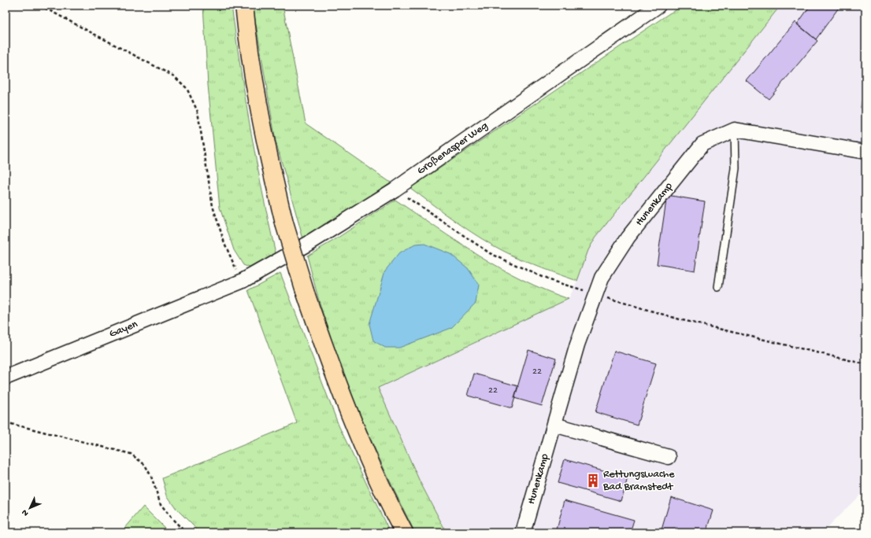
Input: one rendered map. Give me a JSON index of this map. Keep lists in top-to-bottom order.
{
  "streets": {
    "street": ["Großenasper Weg", "Hunenkamp", "Gayen"]
  },
  "crossings": [
    ["Großenasper Weg", "Gayen"]
  ],
  "places": {
    "building": ["Rettungswache Bad Bramstedt"]
  },
  "house_numbers": ["22", "22"],
  "north": "bottom left"
}
